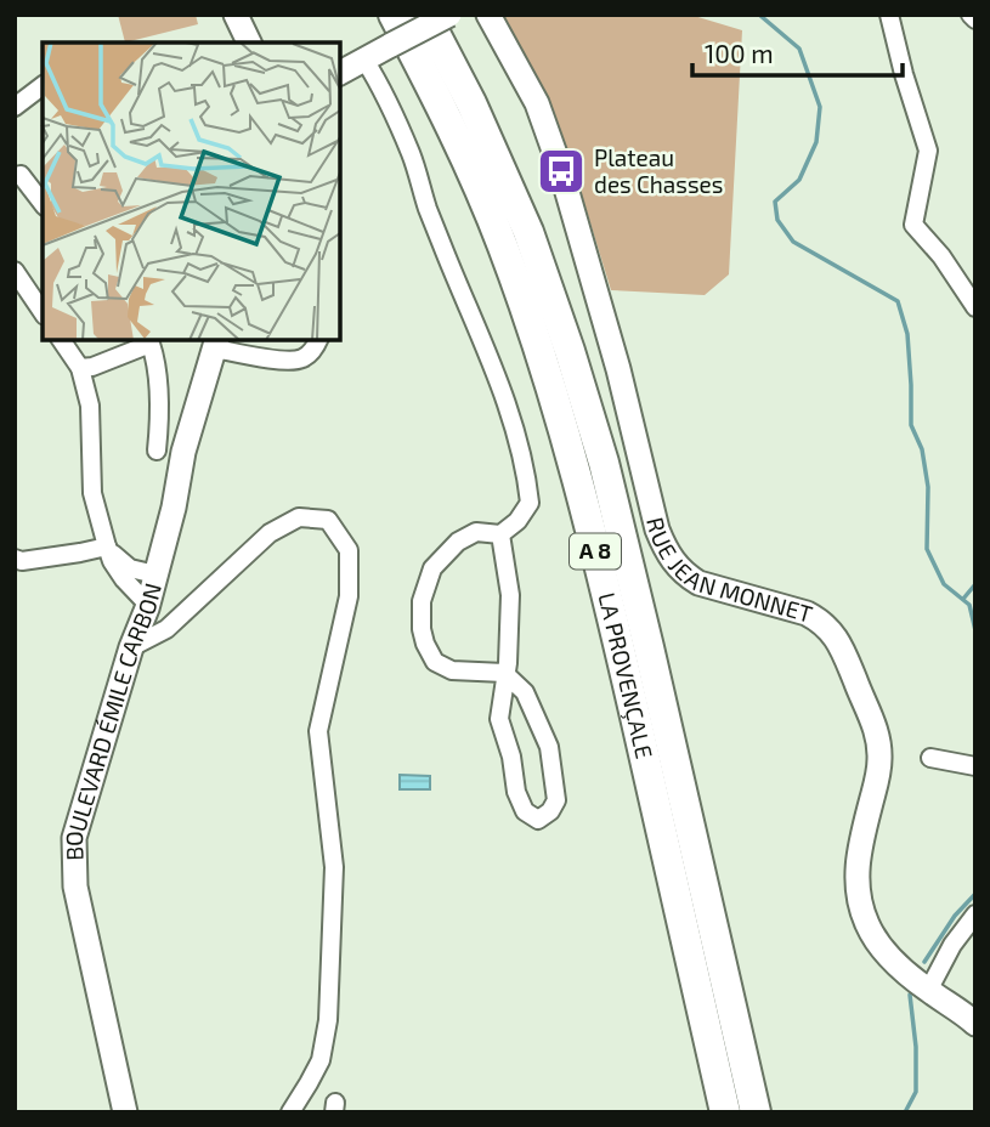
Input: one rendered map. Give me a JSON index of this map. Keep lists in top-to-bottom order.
{
  "streets": {
    "highway": ["A 8", "LA PROVENÇALE"],
    "street": ["RUE JEAN MONNET", "BOULEVARD ÉMILE CARBON"]
  },
  "places": {
    "bus stop": ["Plateau des Chasses"]
  },
  "scale_bar": "100 m"
}
